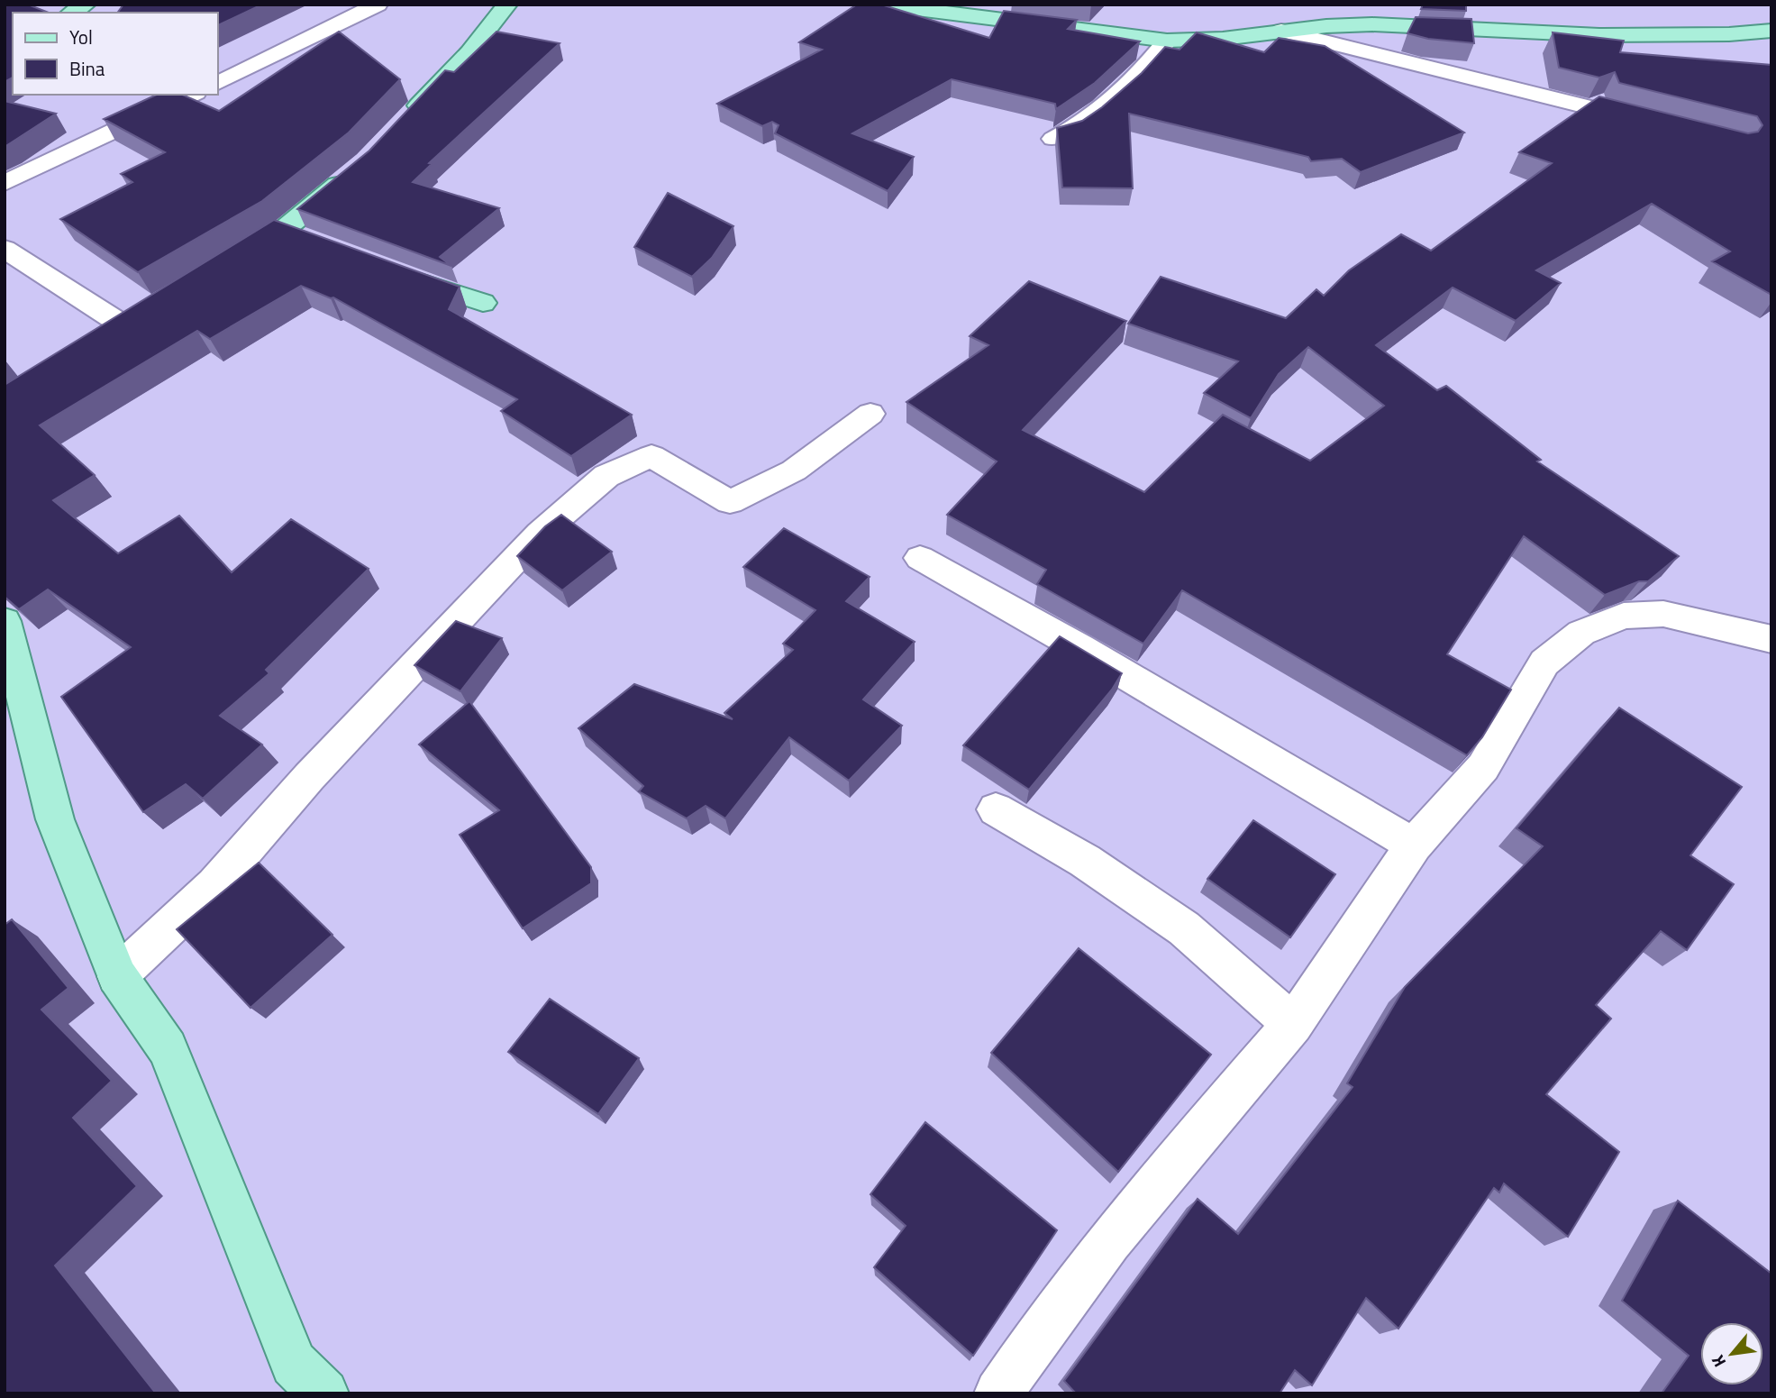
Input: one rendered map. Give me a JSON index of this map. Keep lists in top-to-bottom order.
{
  "legend": ["Yol", "Bina"],
  "north": "bottom left"
}
